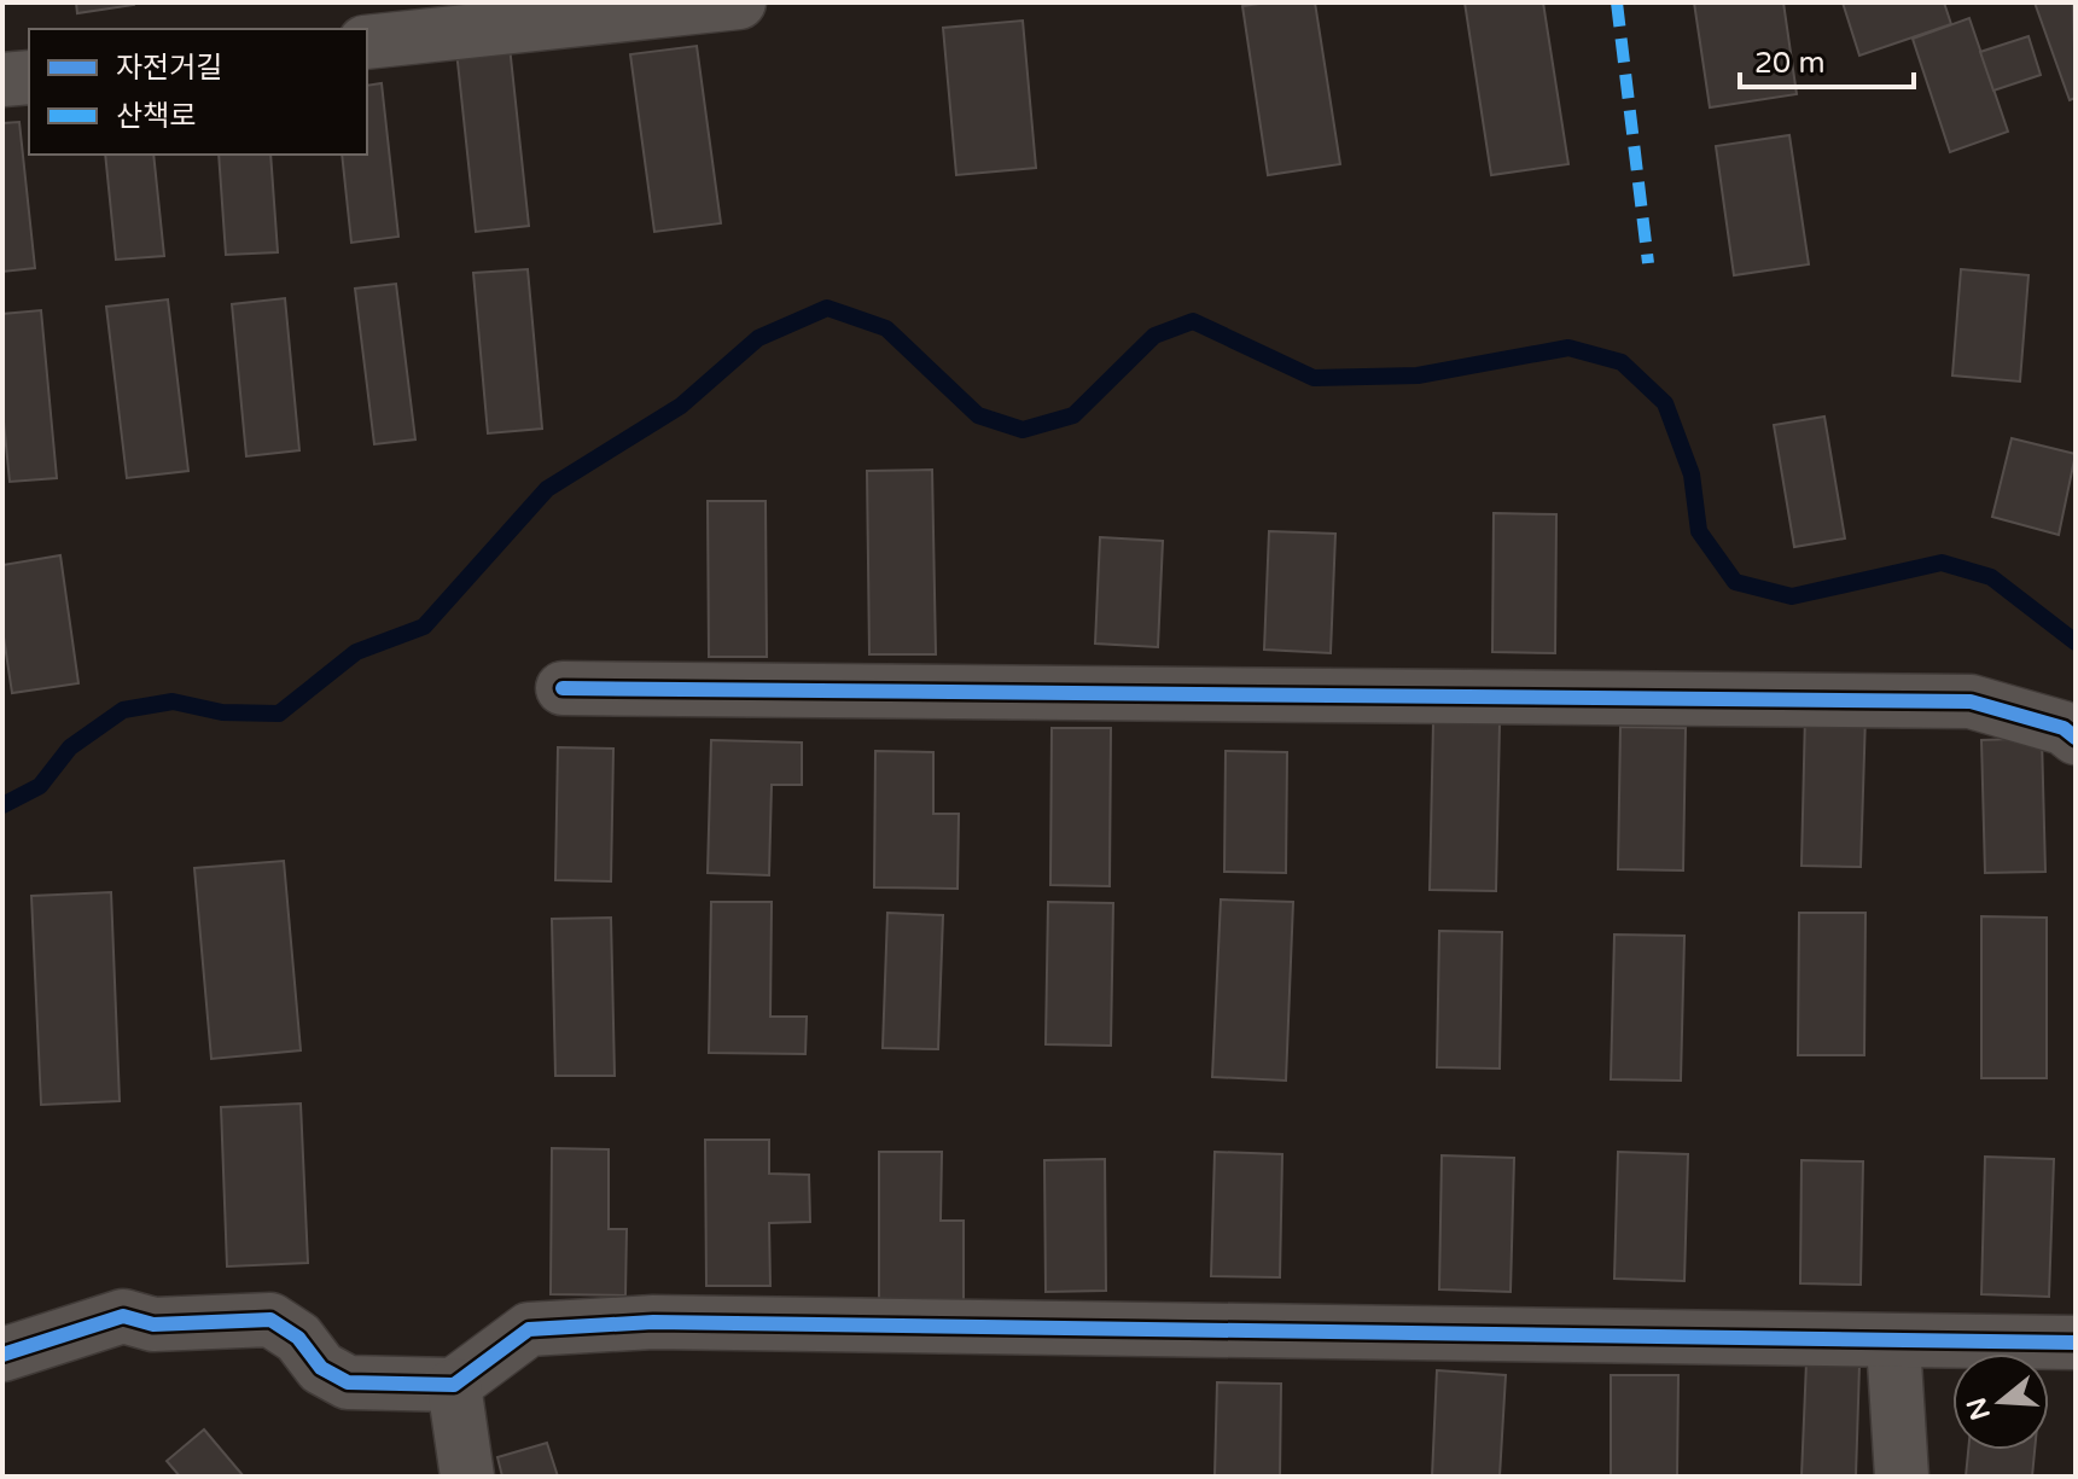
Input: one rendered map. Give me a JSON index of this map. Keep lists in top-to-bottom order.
{
  "legend": ["자전거길", "산책로"],
  "scale_bar": "20 m",
  "north": "left"
}
